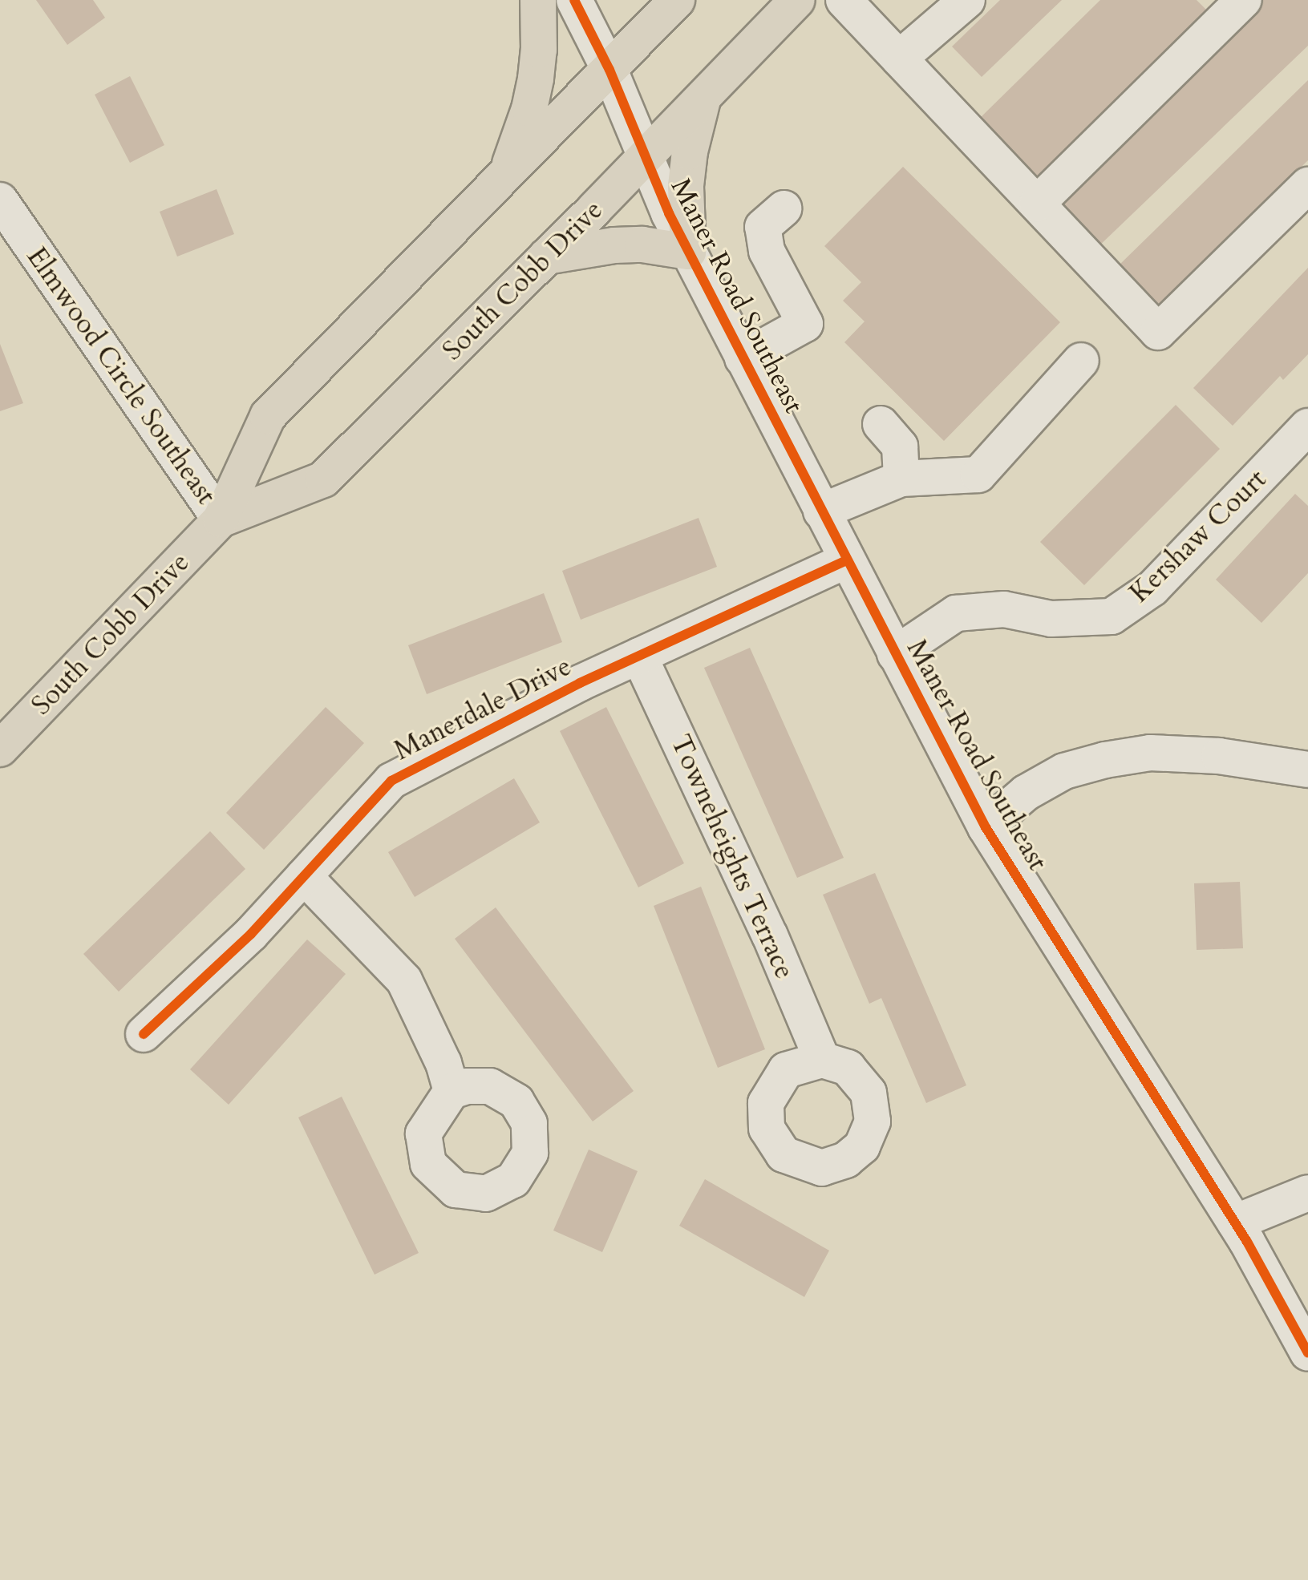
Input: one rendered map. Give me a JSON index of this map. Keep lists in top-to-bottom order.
{
  "streets": {
    "main road": ["South Cobb Drive"],
    "street": [
      "Maner Road Southeast",
      "Elmwood Circle Southeast",
      "Kershaw Court",
      "Manerdale Drive",
      "Towneheights Terrace"
    ]
  },
  "crossings": [
    ["South Cobb Drive", "Maner Road Southeast"],
    ["South Cobb Drive", "Elmwood Circle Southeast"],
    ["Maner Road Southeast", "Kershaw Court"],
    ["Maner Road Southeast", "Manerdale Drive"],
    ["Manerdale Drive", "Towneheights Terrace"]
  ]
}
